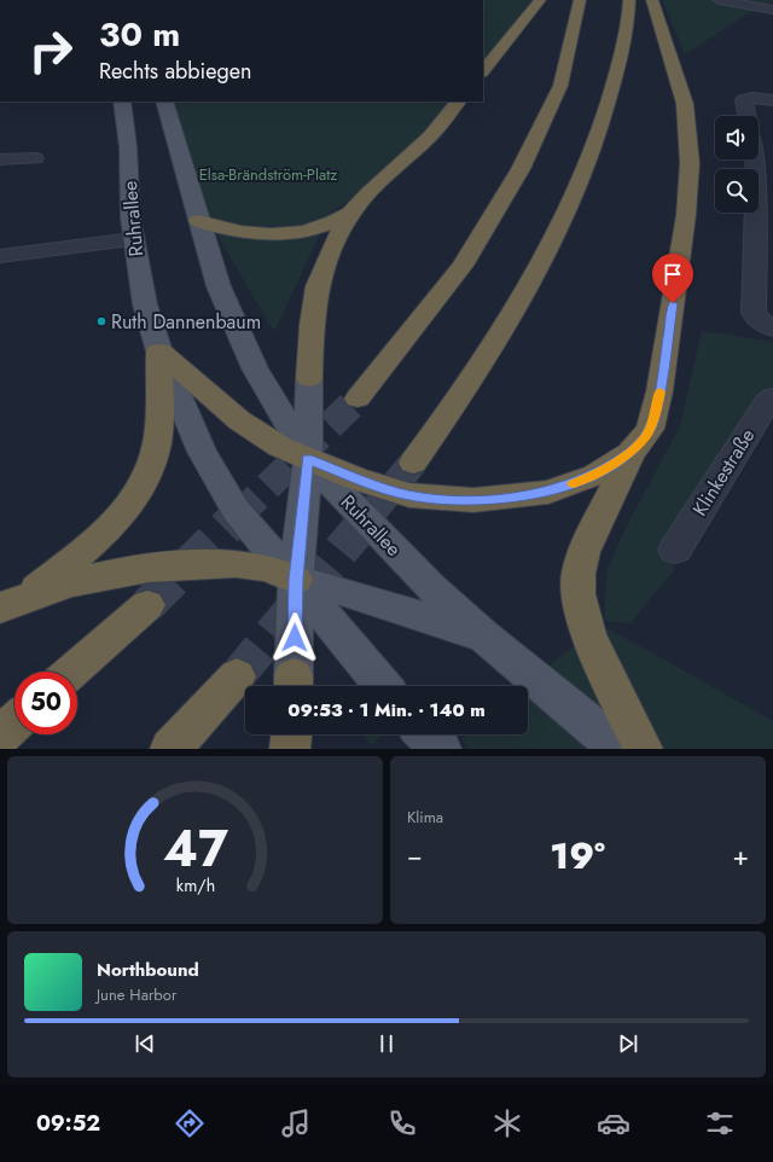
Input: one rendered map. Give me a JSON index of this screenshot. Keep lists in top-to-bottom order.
{
  "streets": {
    "main road": ["Ruhrallee"],
    "street": ["Klinkestraße"]
  },
  "parks": ["Elsa-Brändström-Platz"],
  "places": ["Ruth Dannenbaum"],
  "page": {
    "turn": ["30 m", "Rechts abbiegen"],
    "limit": "50",
    "trip": "09:53 · 1 Min. · 140 m",
    "tile": "Klima",
    "heat": ["−", "19°", "+"],
    "song": ["Northbound", "June Harbor"],
    "tabs": "09:52",
    "gauge": ["47", "km/h"]
  }
}
